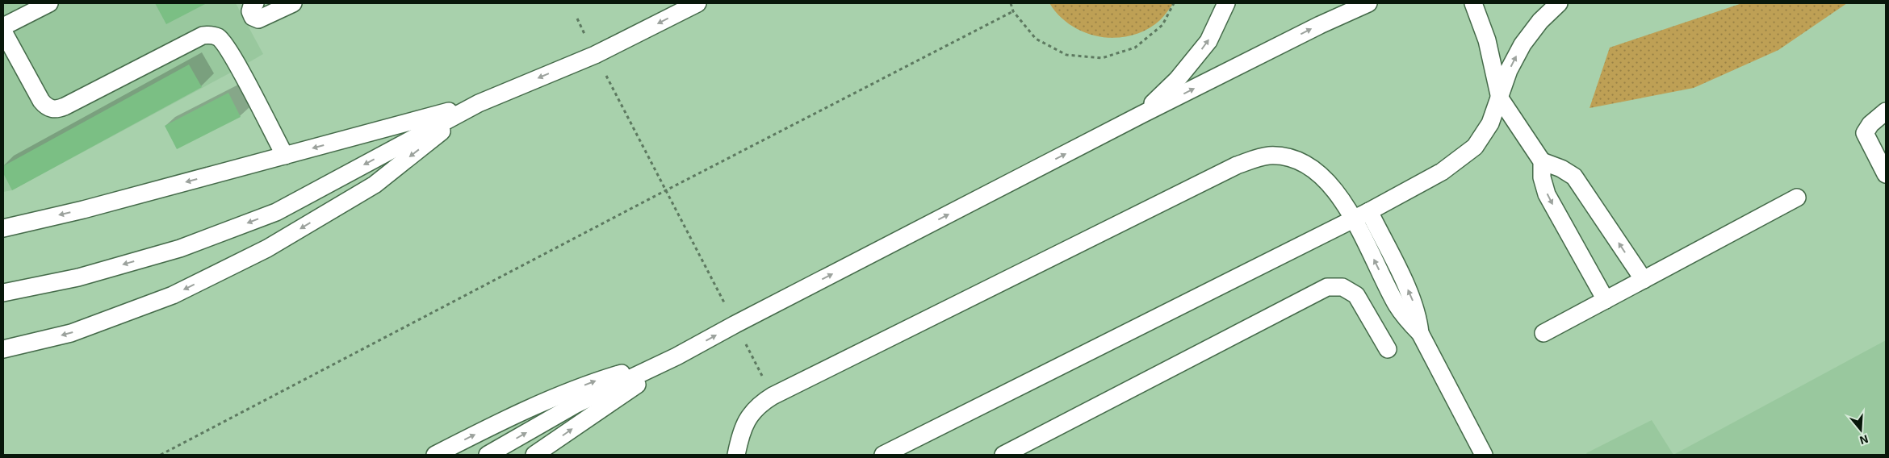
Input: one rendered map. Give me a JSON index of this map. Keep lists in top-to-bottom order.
{
  "north": "bottom"
}
